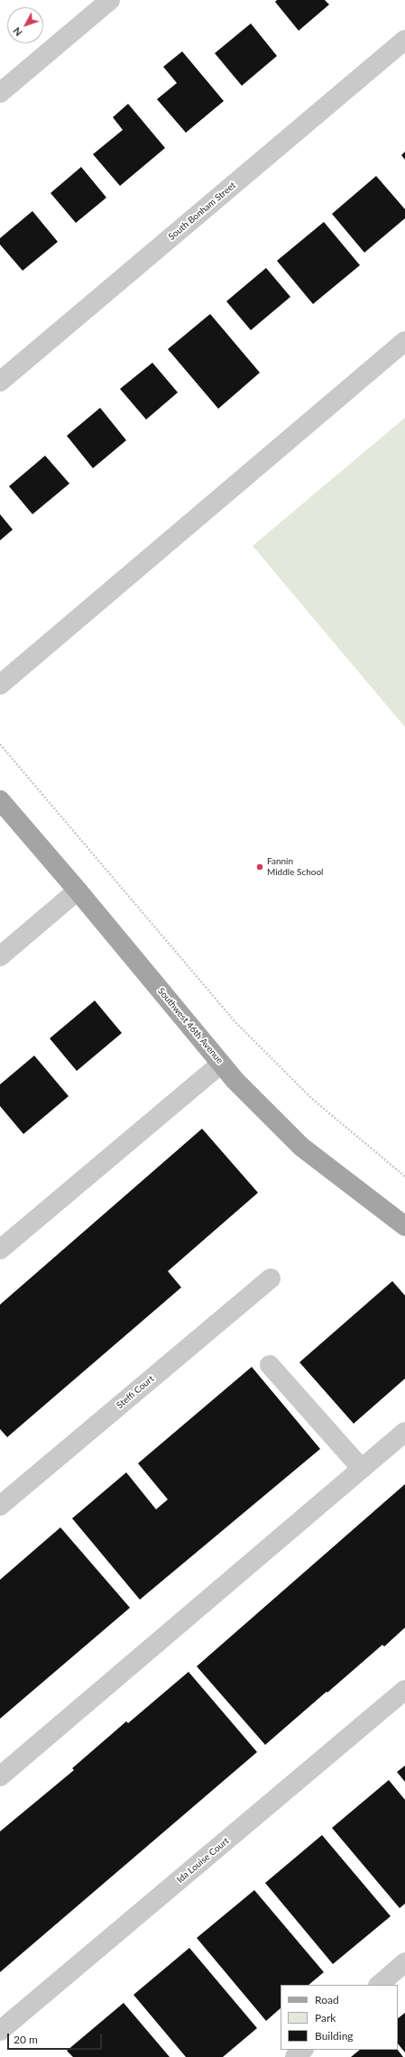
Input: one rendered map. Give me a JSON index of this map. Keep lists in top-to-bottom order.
{
  "streets": {
    "main road": ["Southwest 46th Avenue"],
    "street": ["South Bonham Street", "Steffi Court", "Ida Louise Court"]
  },
  "places": ["Fannin Middle School"],
  "legend": ["Road", "Park", "Building"],
  "scale_bar": "20 m",
  "north": "bottom left"
}
